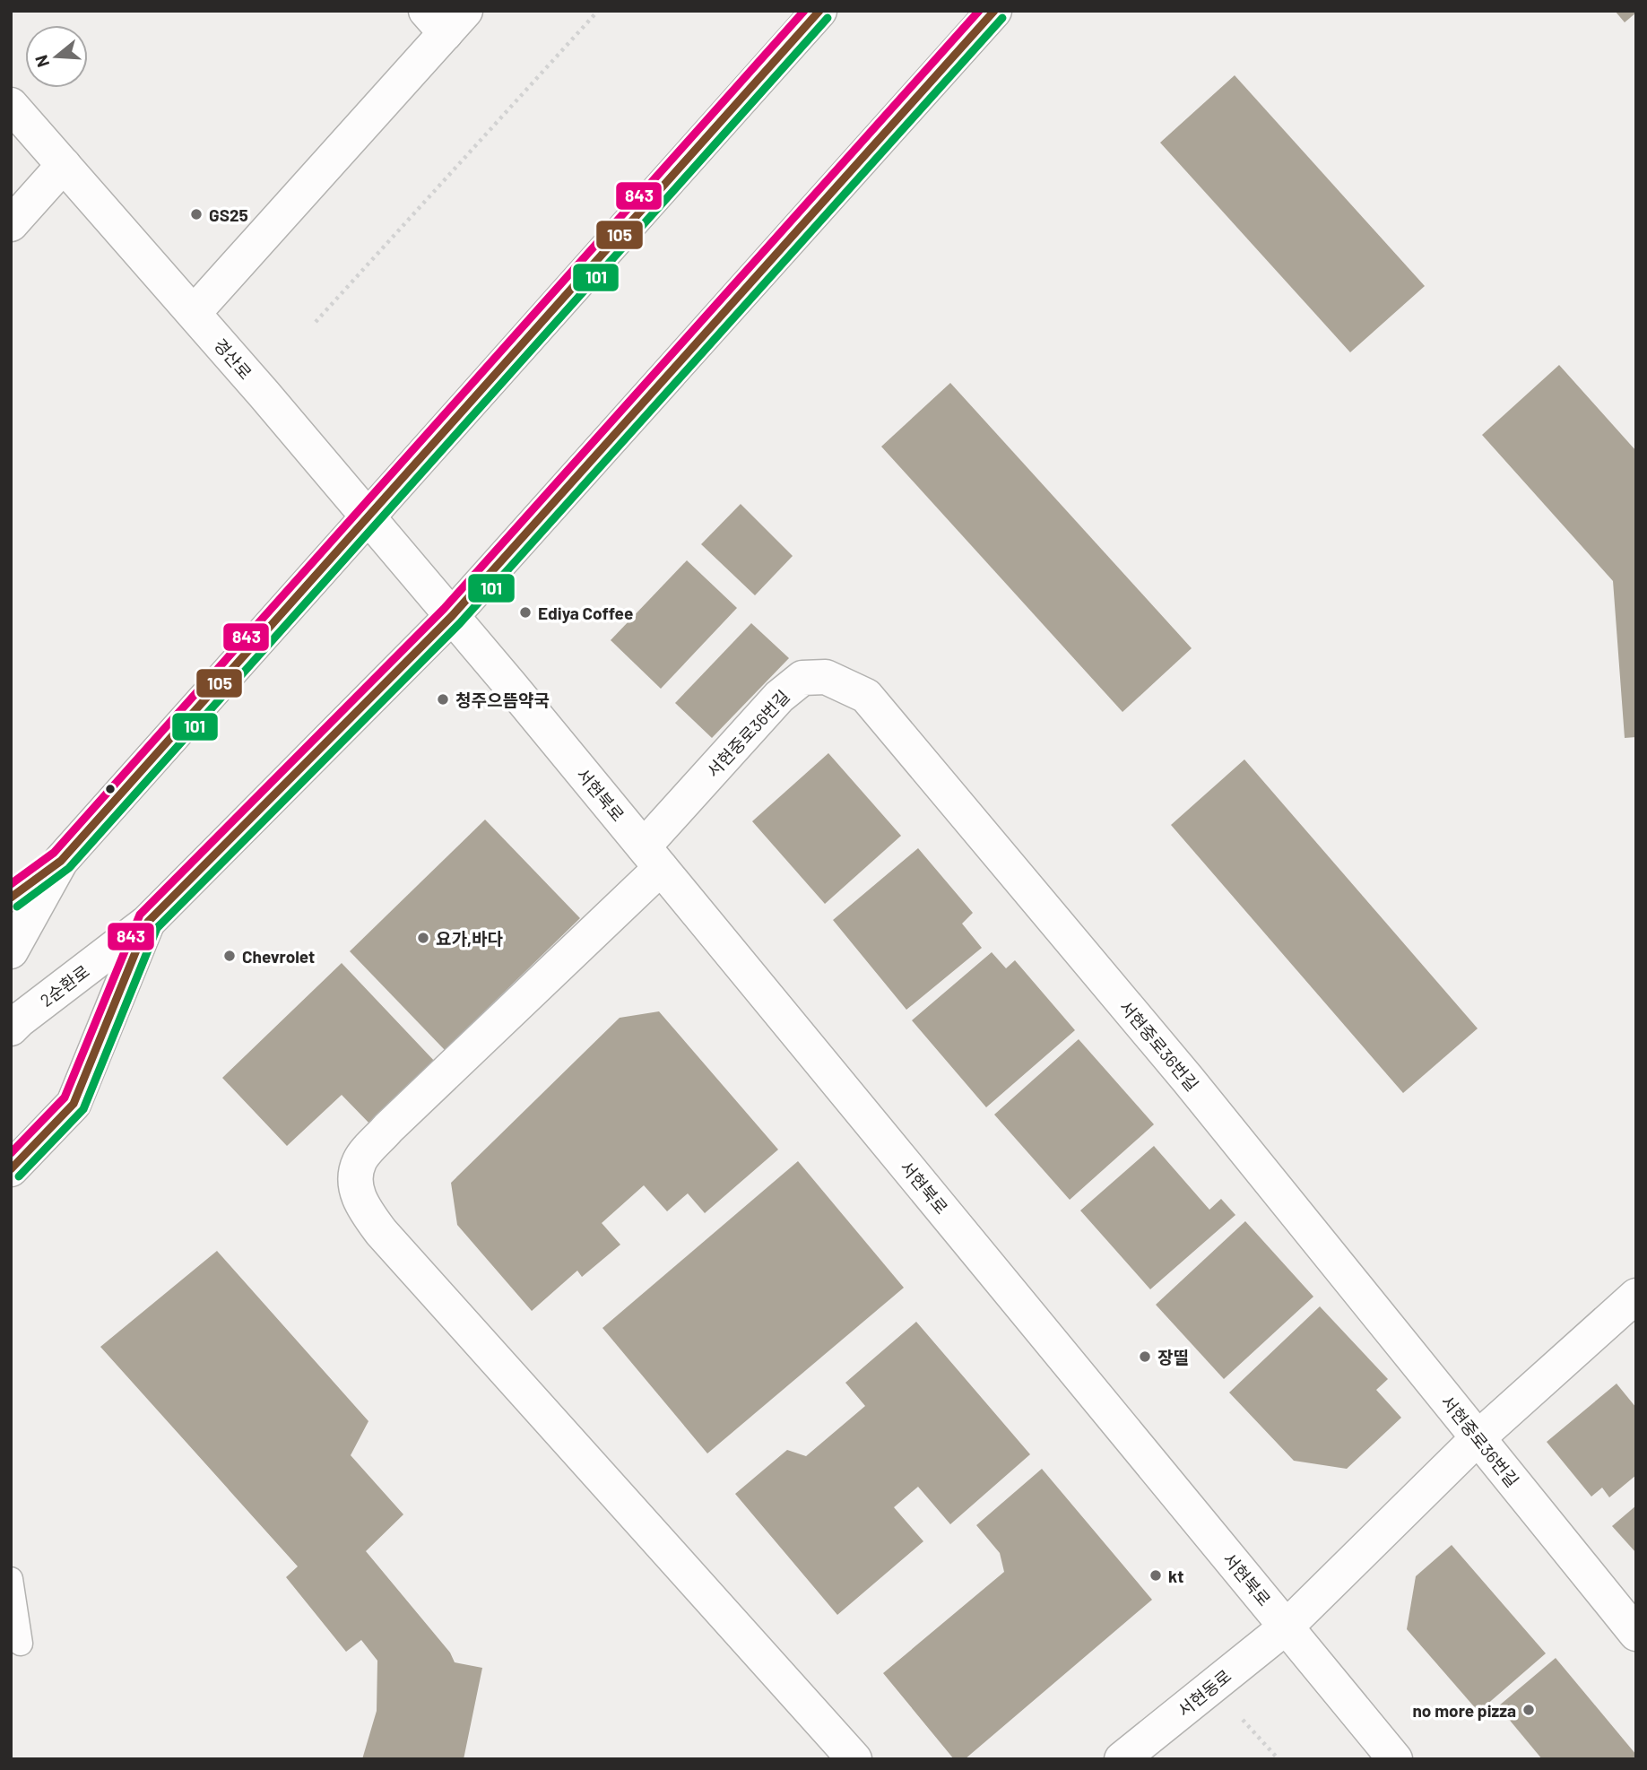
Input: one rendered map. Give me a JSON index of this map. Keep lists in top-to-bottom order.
{
  "streets": {
    "street": [
      "경산로",
      "서현중로36번길",
      "서현북로",
      "2순환로",
      "서현동로"
    ]
  },
  "crossings": [
    ["경산로", "서현북로"],
    ["경산로", "2순환로"],
    ["서현중로36번길", "서현북로"],
    ["서현중로36번길", "서현동로"],
    ["서현북로", "2순환로"],
    ["서현북로", "서현동로"]
  ],
  "places": [
    "GS25",
    "Ediya Coffee",
    "청주으뜸약국",
    "요가,바다",
    "Chevrolet",
    "장띨",
    "kt",
    "no more pizza"
  ],
  "lines": ["transit line 105", "transit line 843", "transit line 101"],
  "north": "left"
}
